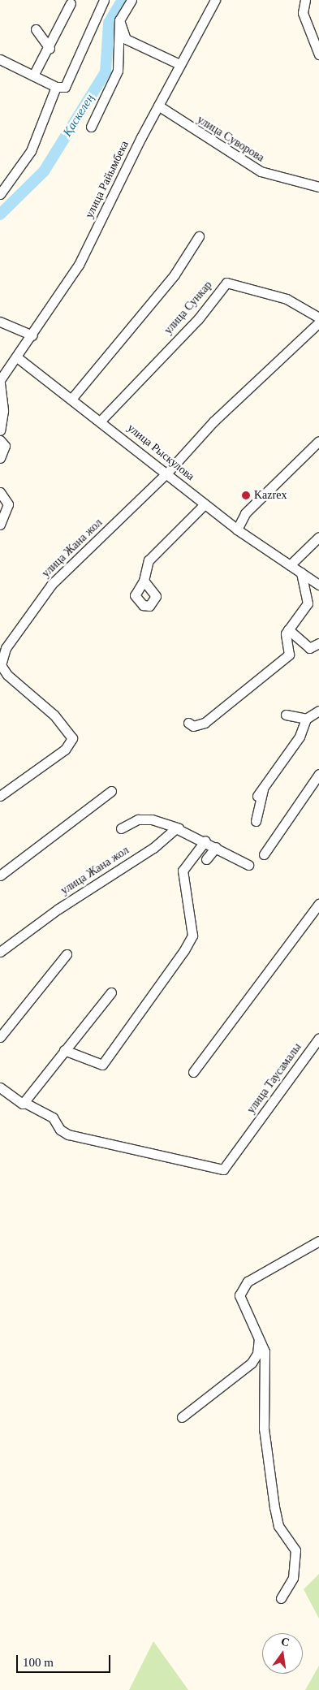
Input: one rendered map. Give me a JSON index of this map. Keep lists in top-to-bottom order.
{
  "streets": {
    "street": [
      "улица Суворова",
      "улица Райымбека",
      "улица Сункар",
      "улица Рыскулова",
      "улица Жана жол",
      "улица Таусамалы"
    ]
  },
  "crossings": [
    ["улица Суворова", "улица Райымбека"],
    ["улица Сункар", "улица Рыскулова"],
    ["улица Рыскулова", "улица Жана жол"]
  ],
  "water": ["Қаскелең"],
  "places": ["Kazrex"],
  "scale_bar": "100 m",
  "north": "top"
}
